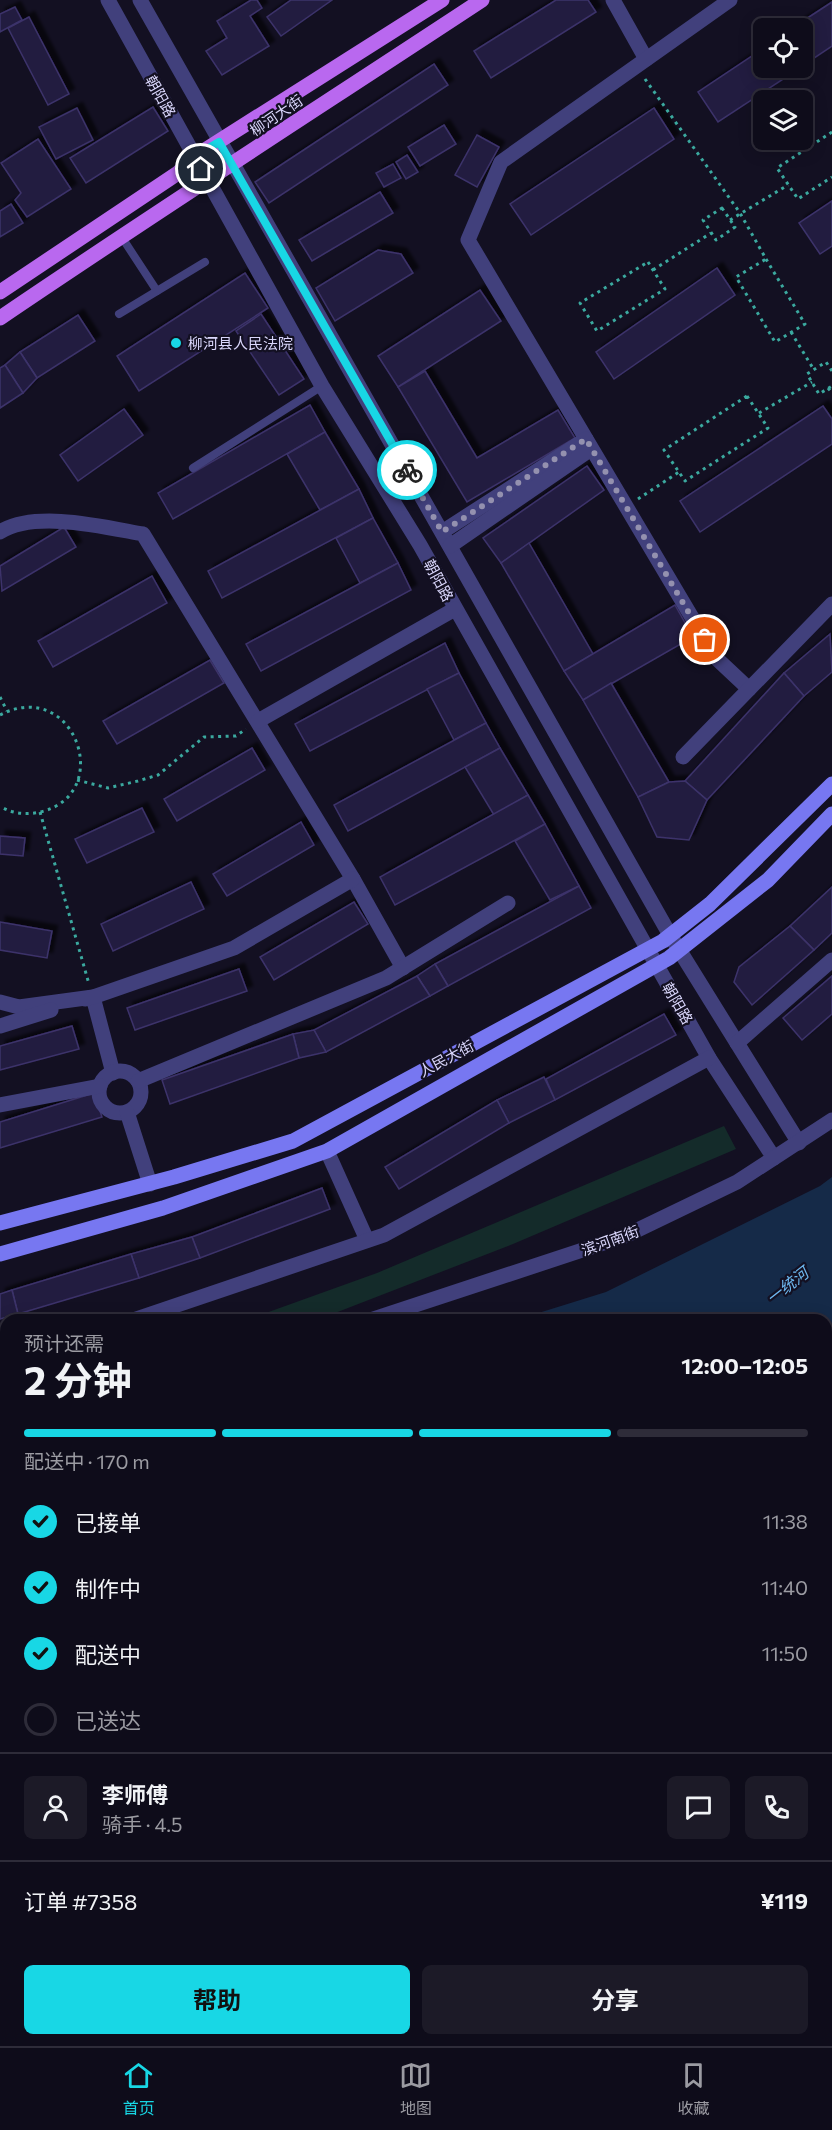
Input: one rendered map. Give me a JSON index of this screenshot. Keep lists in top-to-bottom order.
{
  "streets": {
    "main road": ["柳河大街"],
    "street": ["朝阳路", "人民大街", "滨河南街"]
  },
  "crossings": [
    ["朝阳路", "柳河大街"],
    ["朝阳路", "人民大街"],
    ["朝阳路", "滨河南街"]
  ],
  "water": ["一统河"],
  "places": ["柳河县人民法院"],
  "page": {
    "heading": ["2 分钟", "预计还需", "12:00–12:05"],
    "panel": [
      "李师傅",
      "骑手 · 4.5",
      "订单 #7358",
      "¥119"
    ],
    "bar": "配送中 · 170 m",
    "list": [
      ["已接单", "11:38"],
      ["制作中", "11:40"],
      ["配送中", "11:50"],
      "已送达"
    ],
    "buttons": ["帮助", "分享"],
    "tabs": ["首页", "地图", "收藏"]
  }
}
